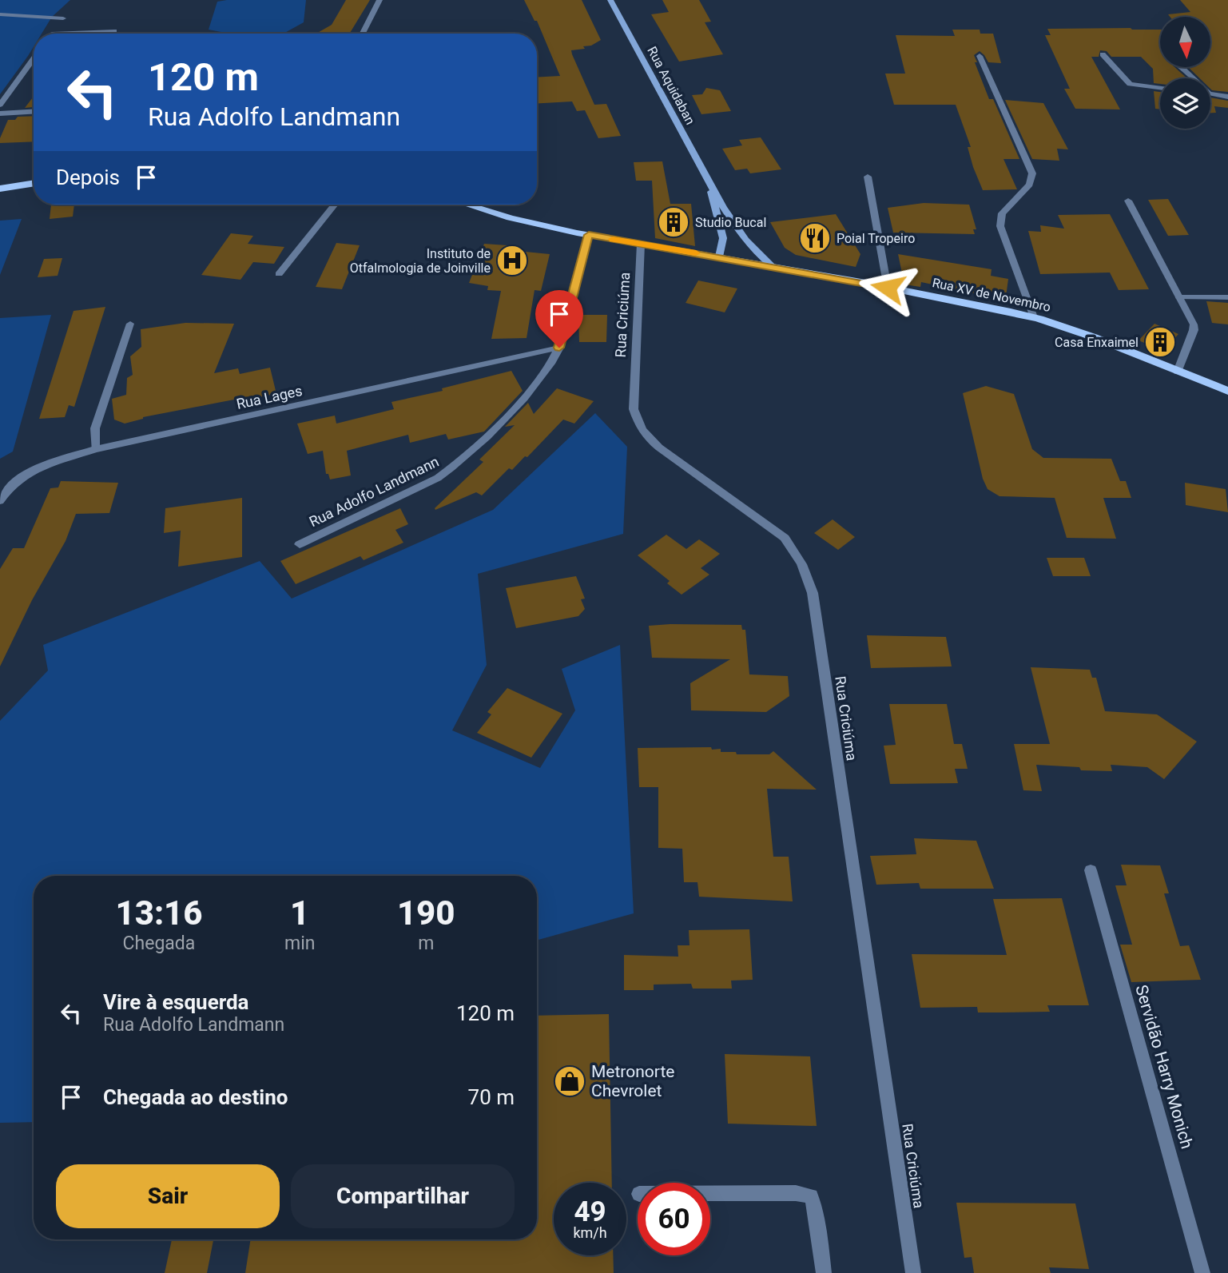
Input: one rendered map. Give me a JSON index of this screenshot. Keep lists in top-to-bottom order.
{
  "streets": {
    "main road": ["Rua XV de Novembro"],
    "street": [
      "Rua Aquidaban",
      "Rua Criciúma",
      "Rua Lages",
      "Rua Adolfo Landmann",
      "Servidão Harry Monich"
    ]
  },
  "crossings": [
    ["Rua Aquidaban", "Rua XV de Novembro"],
    ["Rua XV de Novembro", "Rua Criciúma"],
    ["Rua XV de Novembro", "Rua Adolfo Landmann"],
    ["Rua Lages", "Rua Adolfo Landmann"]
  ],
  "places": {
    "building": ["Studio Bucal", "Casa Enxaimel"],
    "restaurant": ["Poial Tropeiro"],
    "hospital": ["Instituto de Otfalmologia de Joinville"],
    "shop": ["Metronorte Chevrolet"]
  },
  "north": "bottom",
  "page": {
    "turn": ["120 m", "Rua Adolfo Landmann"],
    "then": "Depois",
    "eta": [
      "13:16",
      "Chegada",
      "1",
      "min",
      "190",
      "m"
    ],
    "list": [
      {
        "name": "Vire à esquerda",
        "note": "Rua Adolfo Landmann",
        "value": "120 m"
      },
      {
        "name": "Chegada ao destino",
        "value": "70 m"
      }
    ],
    "buttons": ["Sair", "Compartilhar"],
    "speed": "49 km/h",
    "limit": "60"
  }
}
